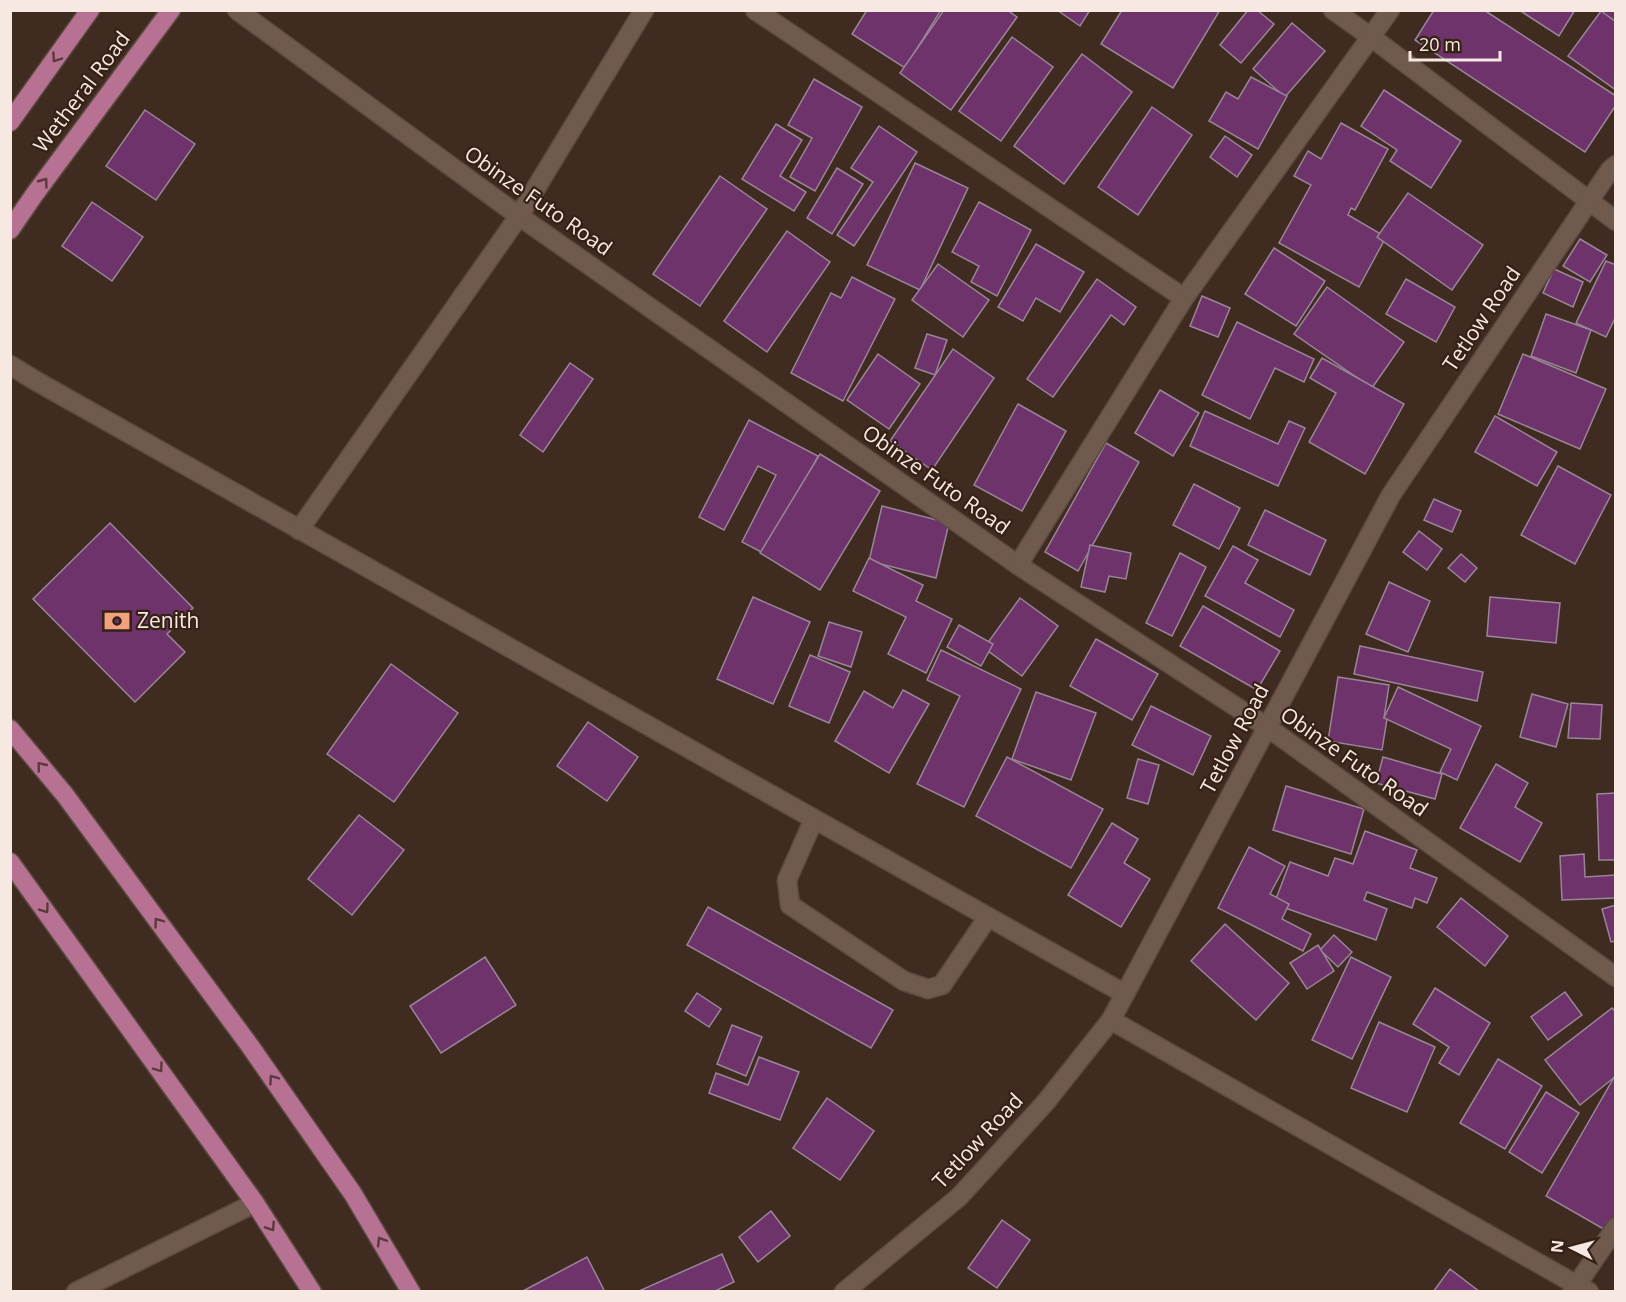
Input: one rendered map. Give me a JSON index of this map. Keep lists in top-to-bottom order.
{
  "streets": {
    "main road": ["Wetheral Road"],
    "street": ["Obinze Futo Road", "Tetlow Road"]
  },
  "crossings": [
    ["Obinze Futo Road", "Tetlow Road"]
  ],
  "places": {
    "bank": ["Zenith"]
  },
  "scale_bar": "20 m",
  "north": "left"
}
